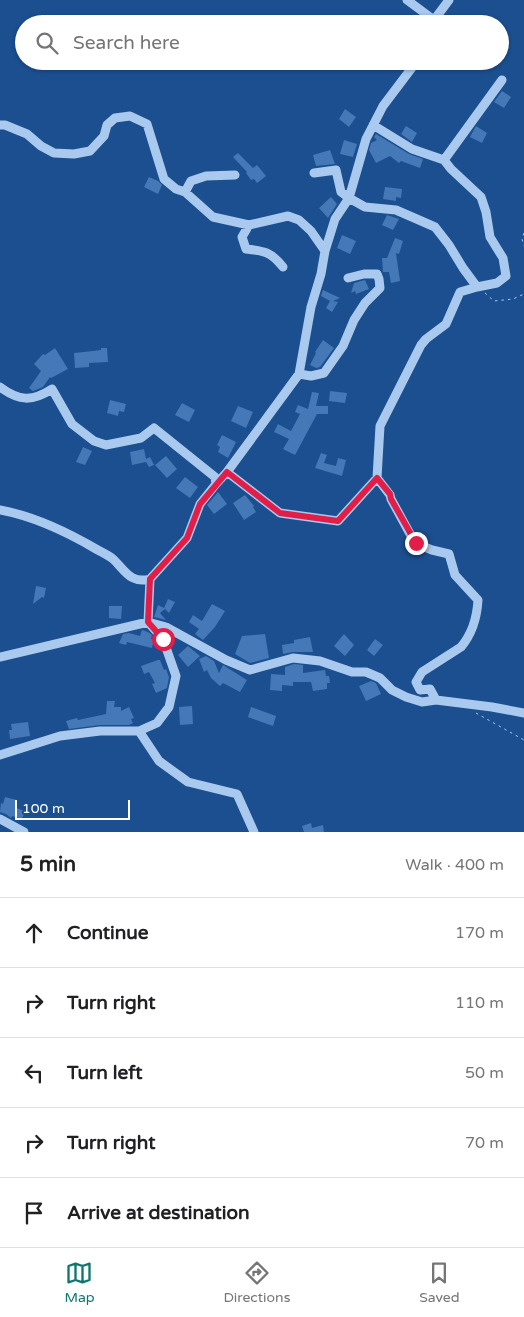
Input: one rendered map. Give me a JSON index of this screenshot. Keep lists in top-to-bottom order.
{
  "scale_bar": "100 m",
  "page": {
    "search": "Search here",
    "scale": "100 m",
    "heading": ["5 min", "Walk · 400 m"],
    "list": [
      ["Continue", "170 m"],
      ["Turn right", "110 m"],
      ["Turn left", "50 m"],
      ["Turn right", "70 m"],
      "Arrive at destination"
    ],
    "nav": ["Map", "Directions", "Saved"]
  }
}
